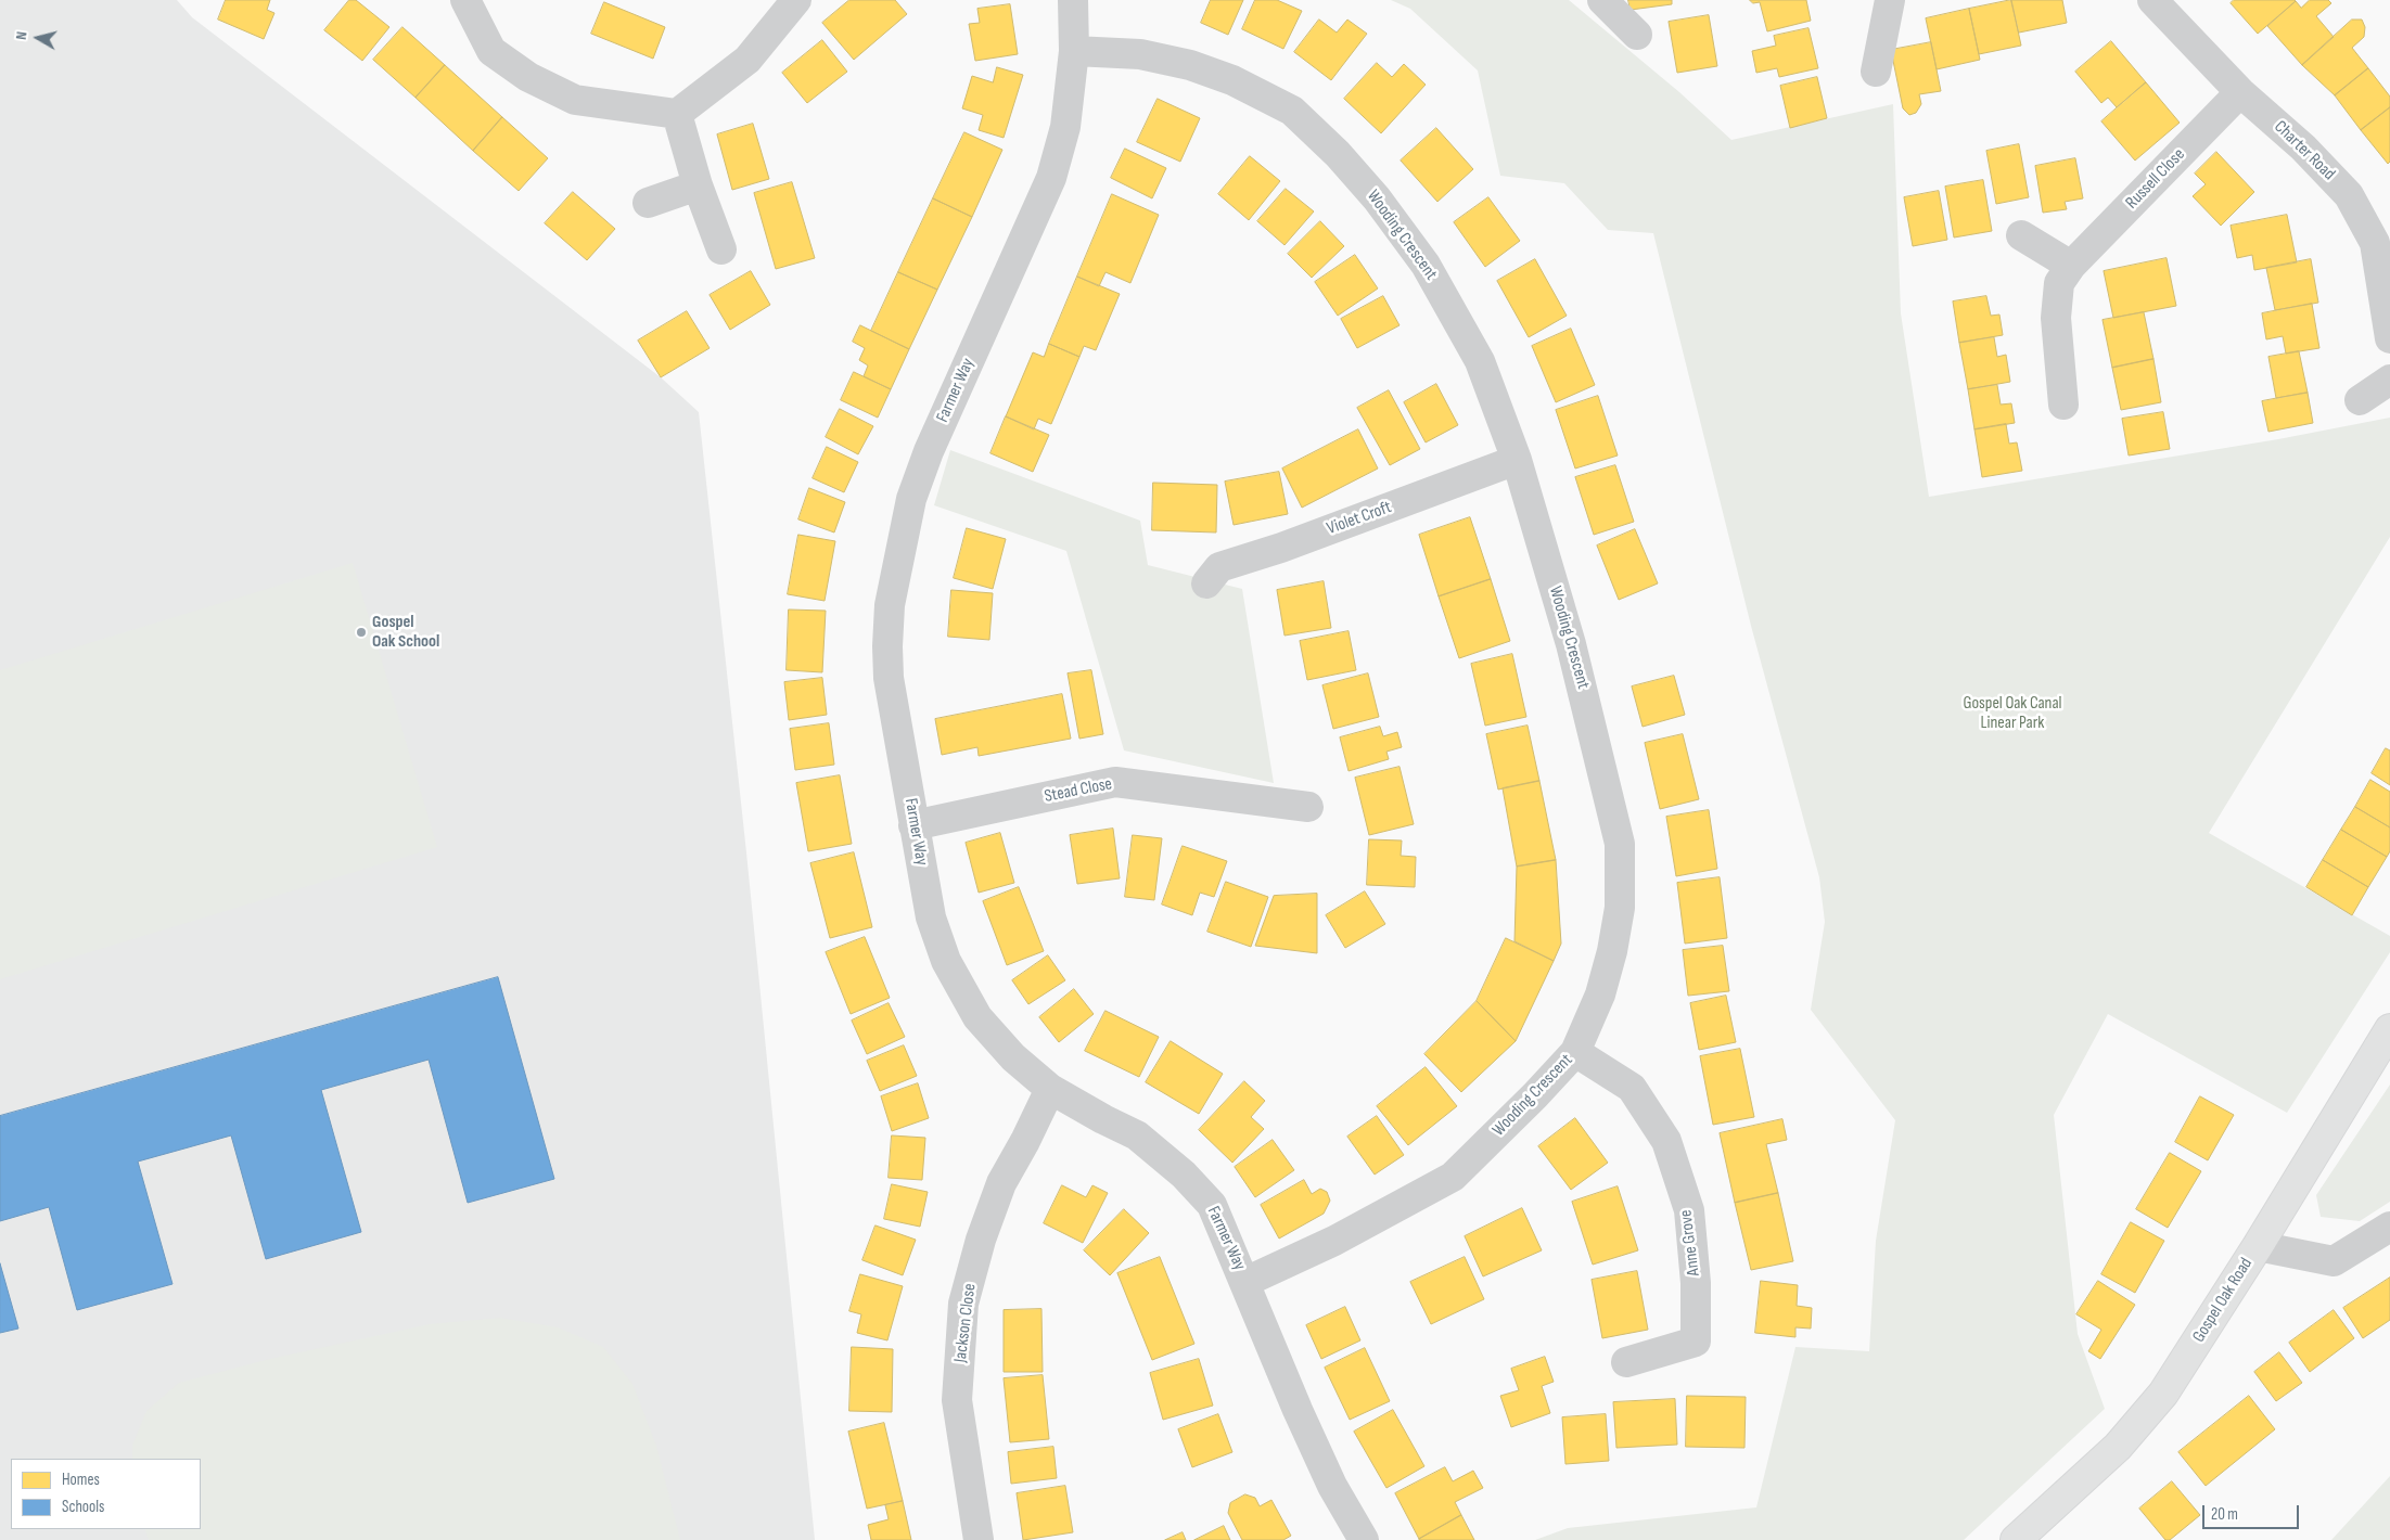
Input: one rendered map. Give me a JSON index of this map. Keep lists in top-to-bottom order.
{
  "streets": {
    "main road": ["Gospel Oak Road"],
    "street": [
      "Charter Road",
      "Russell Close",
      "Wooding Crescent",
      "Farmer Way",
      "Violet Croft",
      "Stead Close",
      "Anne Grove",
      "Jackson Close"
    ]
  },
  "crossings": [
    ["Charter Road", "Russell Close"],
    ["Wooding Crescent", "Farmer Way"],
    ["Wooding Crescent", "Violet Croft"],
    ["Wooding Crescent", "Anne Grove"],
    ["Farmer Way", "Stead Close"],
    ["Farmer Way", "Jackson Close"]
  ],
  "parks": ["Gospel Oak Canal Linear Park"],
  "places": ["Gospel Oak School"],
  "legend": ["Homes", "Schools"],
  "scale_bar": "20 m",
  "north": "left"
}
